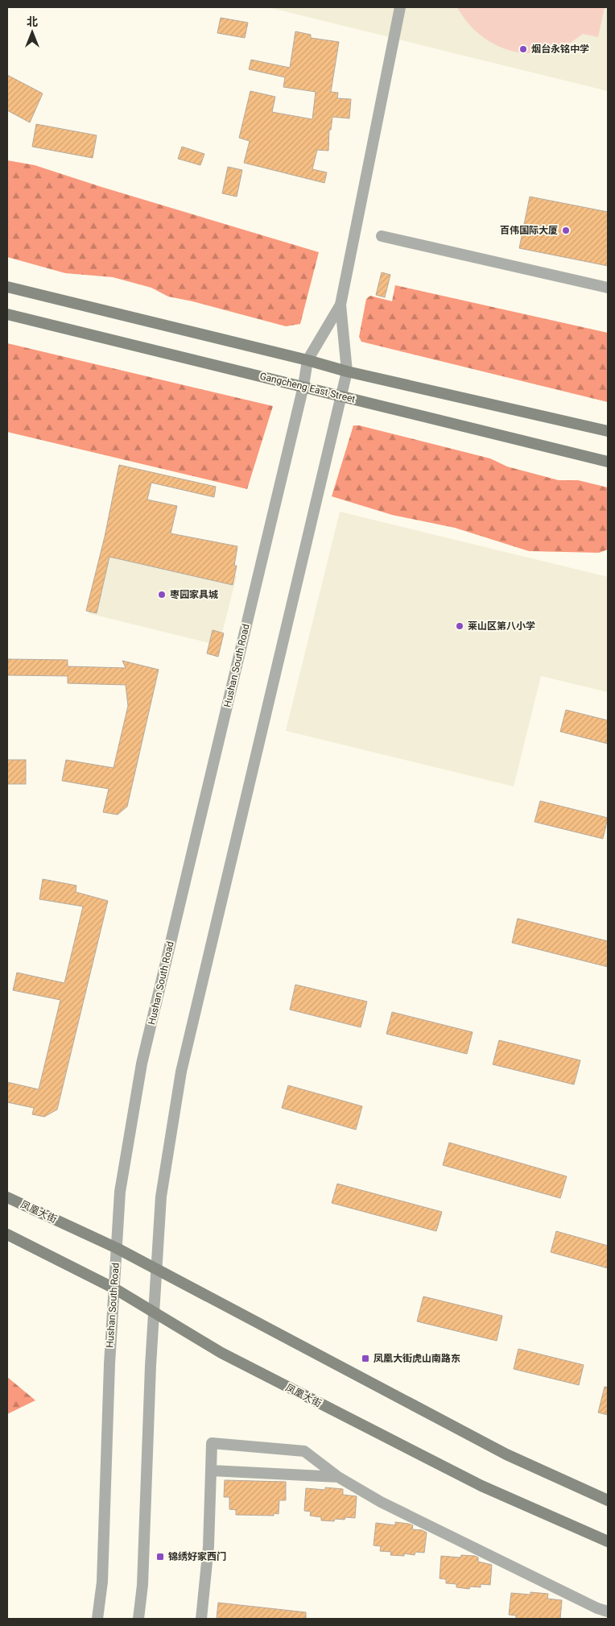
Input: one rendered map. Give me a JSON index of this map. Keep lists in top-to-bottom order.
{
  "streets": {
    "main road": ["Gangcheng East Street", "凤凰大街"],
    "street": ["Hushan South Road"]
  },
  "crossings": [
    ["Gangcheng East Street", "Hushan South Road"],
    ["Hushan South Road", "凤凰大街"]
  ],
  "places": {
    "other": [
      "烟台永铭中学",
      "百伟国际大厦",
      "枣园家具城",
      "莱山区第八小学"
    ],
    "transit": ["凤凰大街虎山南路东", "锦绣好家西门"]
  },
  "north": "top"
}
